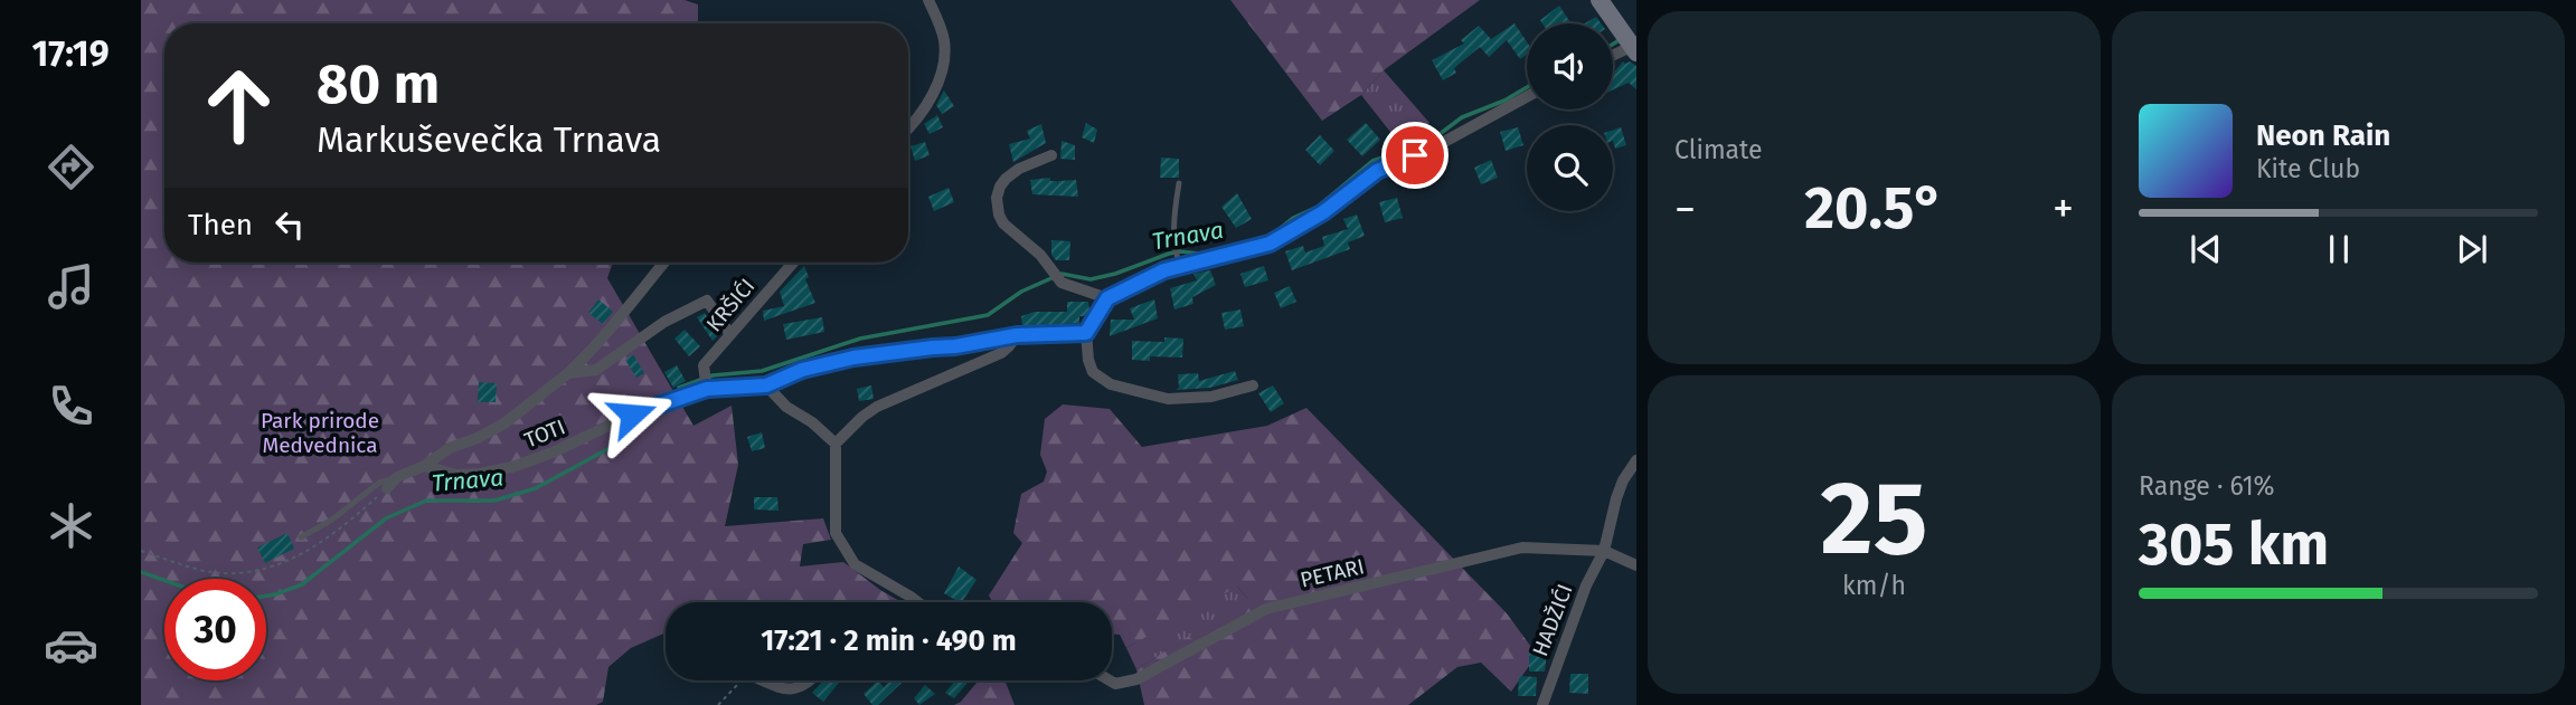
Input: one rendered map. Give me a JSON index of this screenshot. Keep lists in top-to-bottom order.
{
  "streets": {
    "street": [
      "KRŠIĆI",
      "TOTI",
      "PETARI",
      "HADŽIĆI"
    ]
  },
  "crossings": [
    ["KRŠIĆI", "TOTI"],
    ["PETARI", "HADŽIĆI"]
  ],
  "water": ["Trnava"],
  "parks": ["Park prirode Medvednica"],
  "page": {
    "tabs": "17:19",
    "tile": [
      "Climate",
      ["25", "km/h"],
      ["Range · 61%", "305 km"]
    ],
    "turn": ["80 m", "Markuševečka Trnava"],
    "song": ["Neon Rain", "Kite Club"],
    "heat": ["−", "20.5°", "+"],
    "then": "Then",
    "limit": "30",
    "trip": "17:21 · 2 min · 490 m"
  }
}
